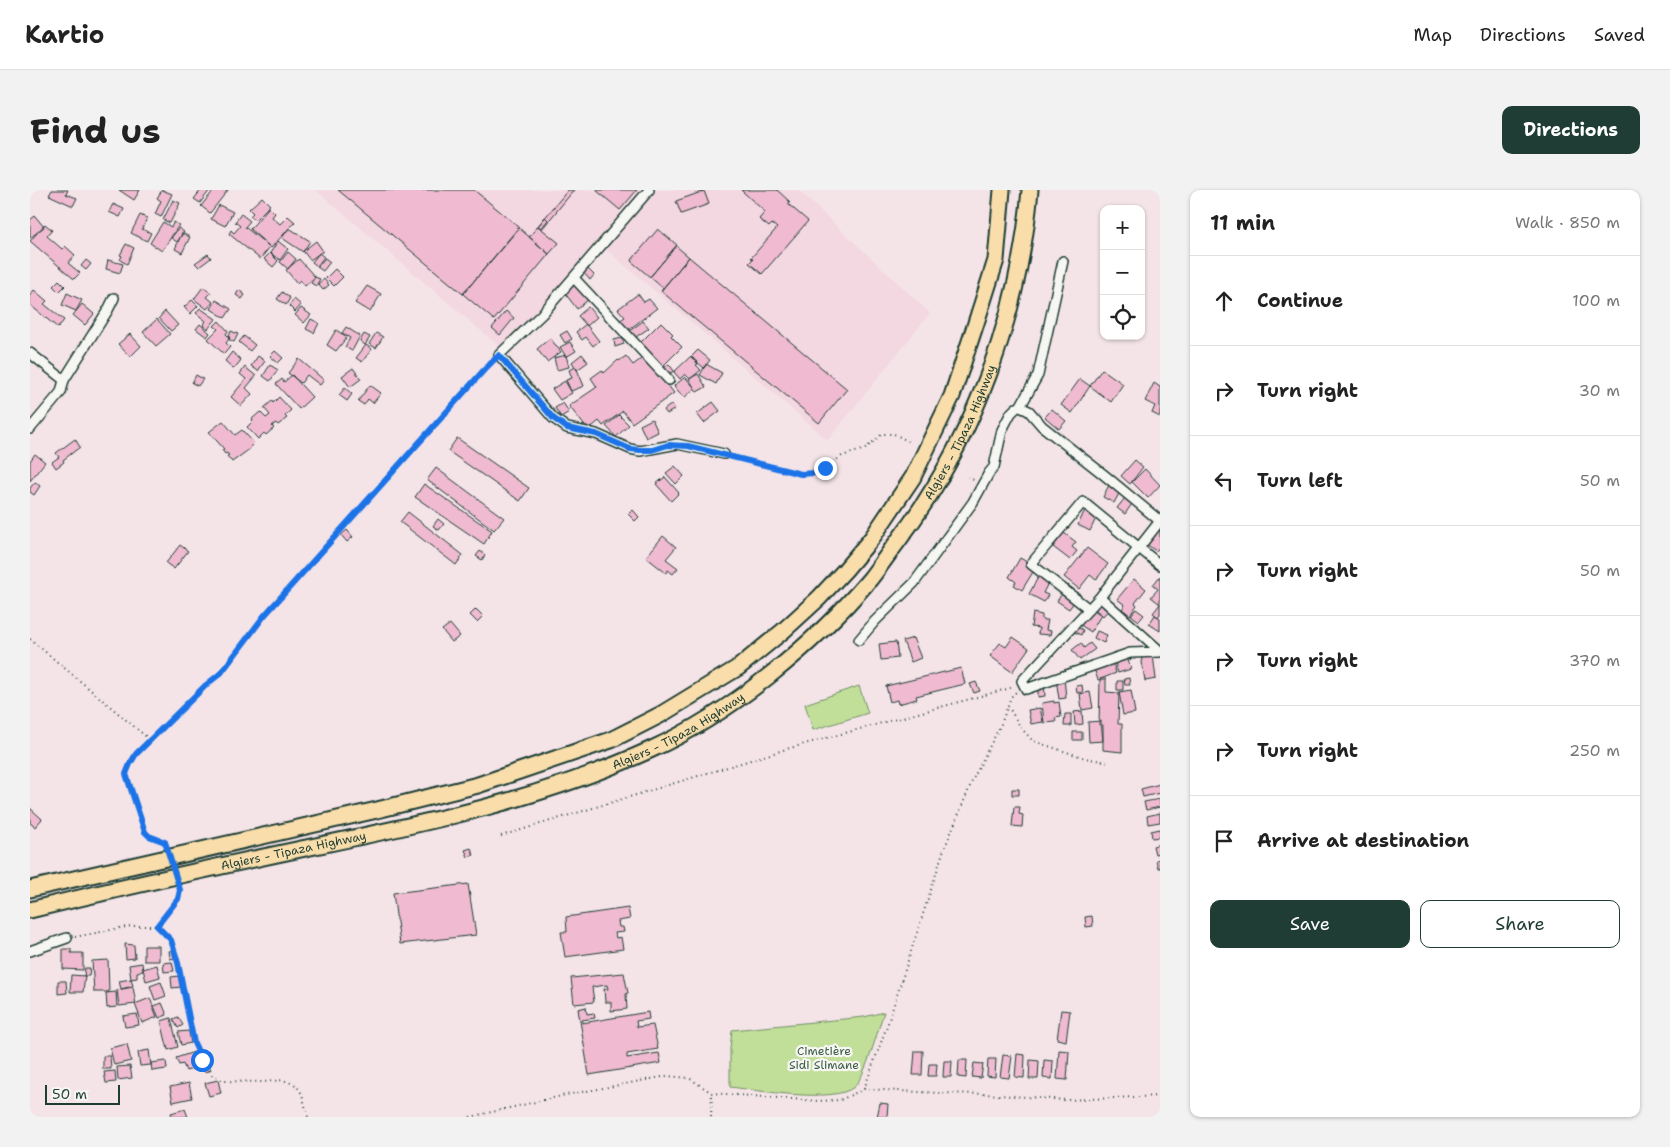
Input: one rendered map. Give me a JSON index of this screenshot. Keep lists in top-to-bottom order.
{
  "streets": {
    "highway": ["Algiers - Tipaza Highway"]
  },
  "parks": ["Cimetière Sidi Slimane"],
  "scale_bar": "50 m",
  "page": {
    "header": "Kartio",
    "nav": ["Map", "Directions", "Saved"],
    "buttons": [
      "Directions",
      ["Save", "Share"]
    ],
    "title": "Find us",
    "heading": ["11 min", "Walk · 850 m"],
    "map_buttons": ["+", "−"],
    "list": [
      ["Continue", "100 m"],
      ["Turn right", "30 m"],
      ["Turn left", "50 m"],
      ["Turn right", "50 m"],
      ["Turn right", "370 m"],
      ["Turn right", "250 m"],
      "Arrive at destination"
    ],
    "scale": "50 m"
  }
}
